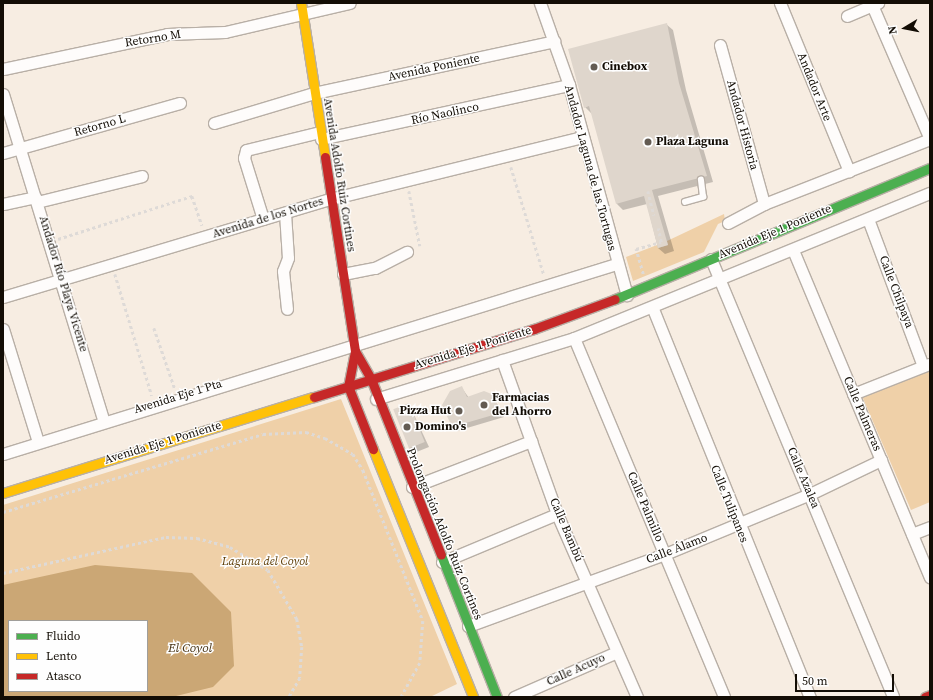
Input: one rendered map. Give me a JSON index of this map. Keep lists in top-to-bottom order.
{
  "streets": {
    "street": [
      "Retorno M",
      "Avenida Poniente",
      "Andador Arte",
      "Río Naolinco",
      "Andador Historia",
      "Retorno L",
      "Andador Laguna de las Tortugas",
      "Avenida Adolfo Ruiz Cortines",
      "Avenida de los Nortes",
      "Avenida Eje 1 Poniente",
      "Andador Río Playa Vicente",
      "Calle Chilpaya",
      "Avenida Eje 1 Pta",
      "Calle Palmeras",
      "Calle Azalea",
      "Calle Tulipanes",
      "Calle Palmillo",
      "Calle Bambú",
      "Prolongación Adolfo Ruiz Cortines",
      "Calle Álamo",
      "Calle Acuyo"
    ]
  },
  "crossings": [
    ["Retorno M", "Avenida Adolfo Ruiz Cortines"],
    ["Avenida Poniente", "Andador Laguna de las Tortugas"],
    ["Avenida Poniente", "Avenida Adolfo Ruiz Cortines"],
    ["Río Naolinco", "Andador Laguna de las Tortugas"],
    ["Río Naolinco", "Avenida Adolfo Ruiz Cortines"],
    ["Río Naolinco", "Avenida de los Nortes"],
    ["Retorno L", "Andador Río Playa Vicente"],
    ["Andador Laguna de las Tortugas", "Avenida de los Nortes"],
    ["Andador Laguna de las Tortugas", "Avenida Eje 1 Poniente"],
    ["Andador Laguna de las Tortugas", "Avenida Eje 1 Pta"],
    ["Avenida Adolfo Ruiz Cortines", "Avenida de los Nortes"],
    ["Avenida Adolfo Ruiz Cortines", "Avenida Eje 1 Poniente"],
    ["Avenida Adolfo Ruiz Cortines", "Avenida Eje 1 Pta"],
    ["Avenida Adolfo Ruiz Cortines", "Prolongación Adolfo Ruiz Cortines"],
    ["Avenida de los Nortes", "Andador Río Playa Vicente"],
    ["Avenida Eje 1 Poniente", "Calle Chilpaya"],
    ["Avenida Eje 1 Poniente", "Calle Palmeras"],
    ["Avenida Eje 1 Poniente", "Calle Azalea"],
    ["Avenida Eje 1 Poniente", "Calle Tulipanes"],
    ["Avenida Eje 1 Poniente", "Calle Palmillo"],
    ["Avenida Eje 1 Poniente", "Calle Bambú"],
    ["Avenida Eje 1 Poniente", "Prolongación Adolfo Ruiz Cortines"],
    ["Andador Río Playa Vicente", "Avenida Eje 1 Pta"],
    ["Calle Palmeras", "Calle Álamo"],
    ["Calle Azalea", "Calle Álamo"],
    ["Calle Tulipanes", "Calle Álamo"],
    ["Calle Palmillo", "Calle Álamo"],
    ["Calle Bambú", "Calle Álamo"],
    ["Calle Bambú", "Calle Acuyo"],
    ["Prolongación Adolfo Ruiz Cortines", "Calle Álamo"]
  ],
  "water": ["El Coyol"],
  "parks": ["Laguna del Coyol"],
  "places": [
    "Cinebox",
    "Plaza Laguna",
    "Farmacias del Ahorro",
    "Pizza Hut",
    "Domino's"
  ],
  "legend": ["Fluido", "Lento", "Atasco"],
  "scale_bar": "50 m",
  "north": "left"
}
